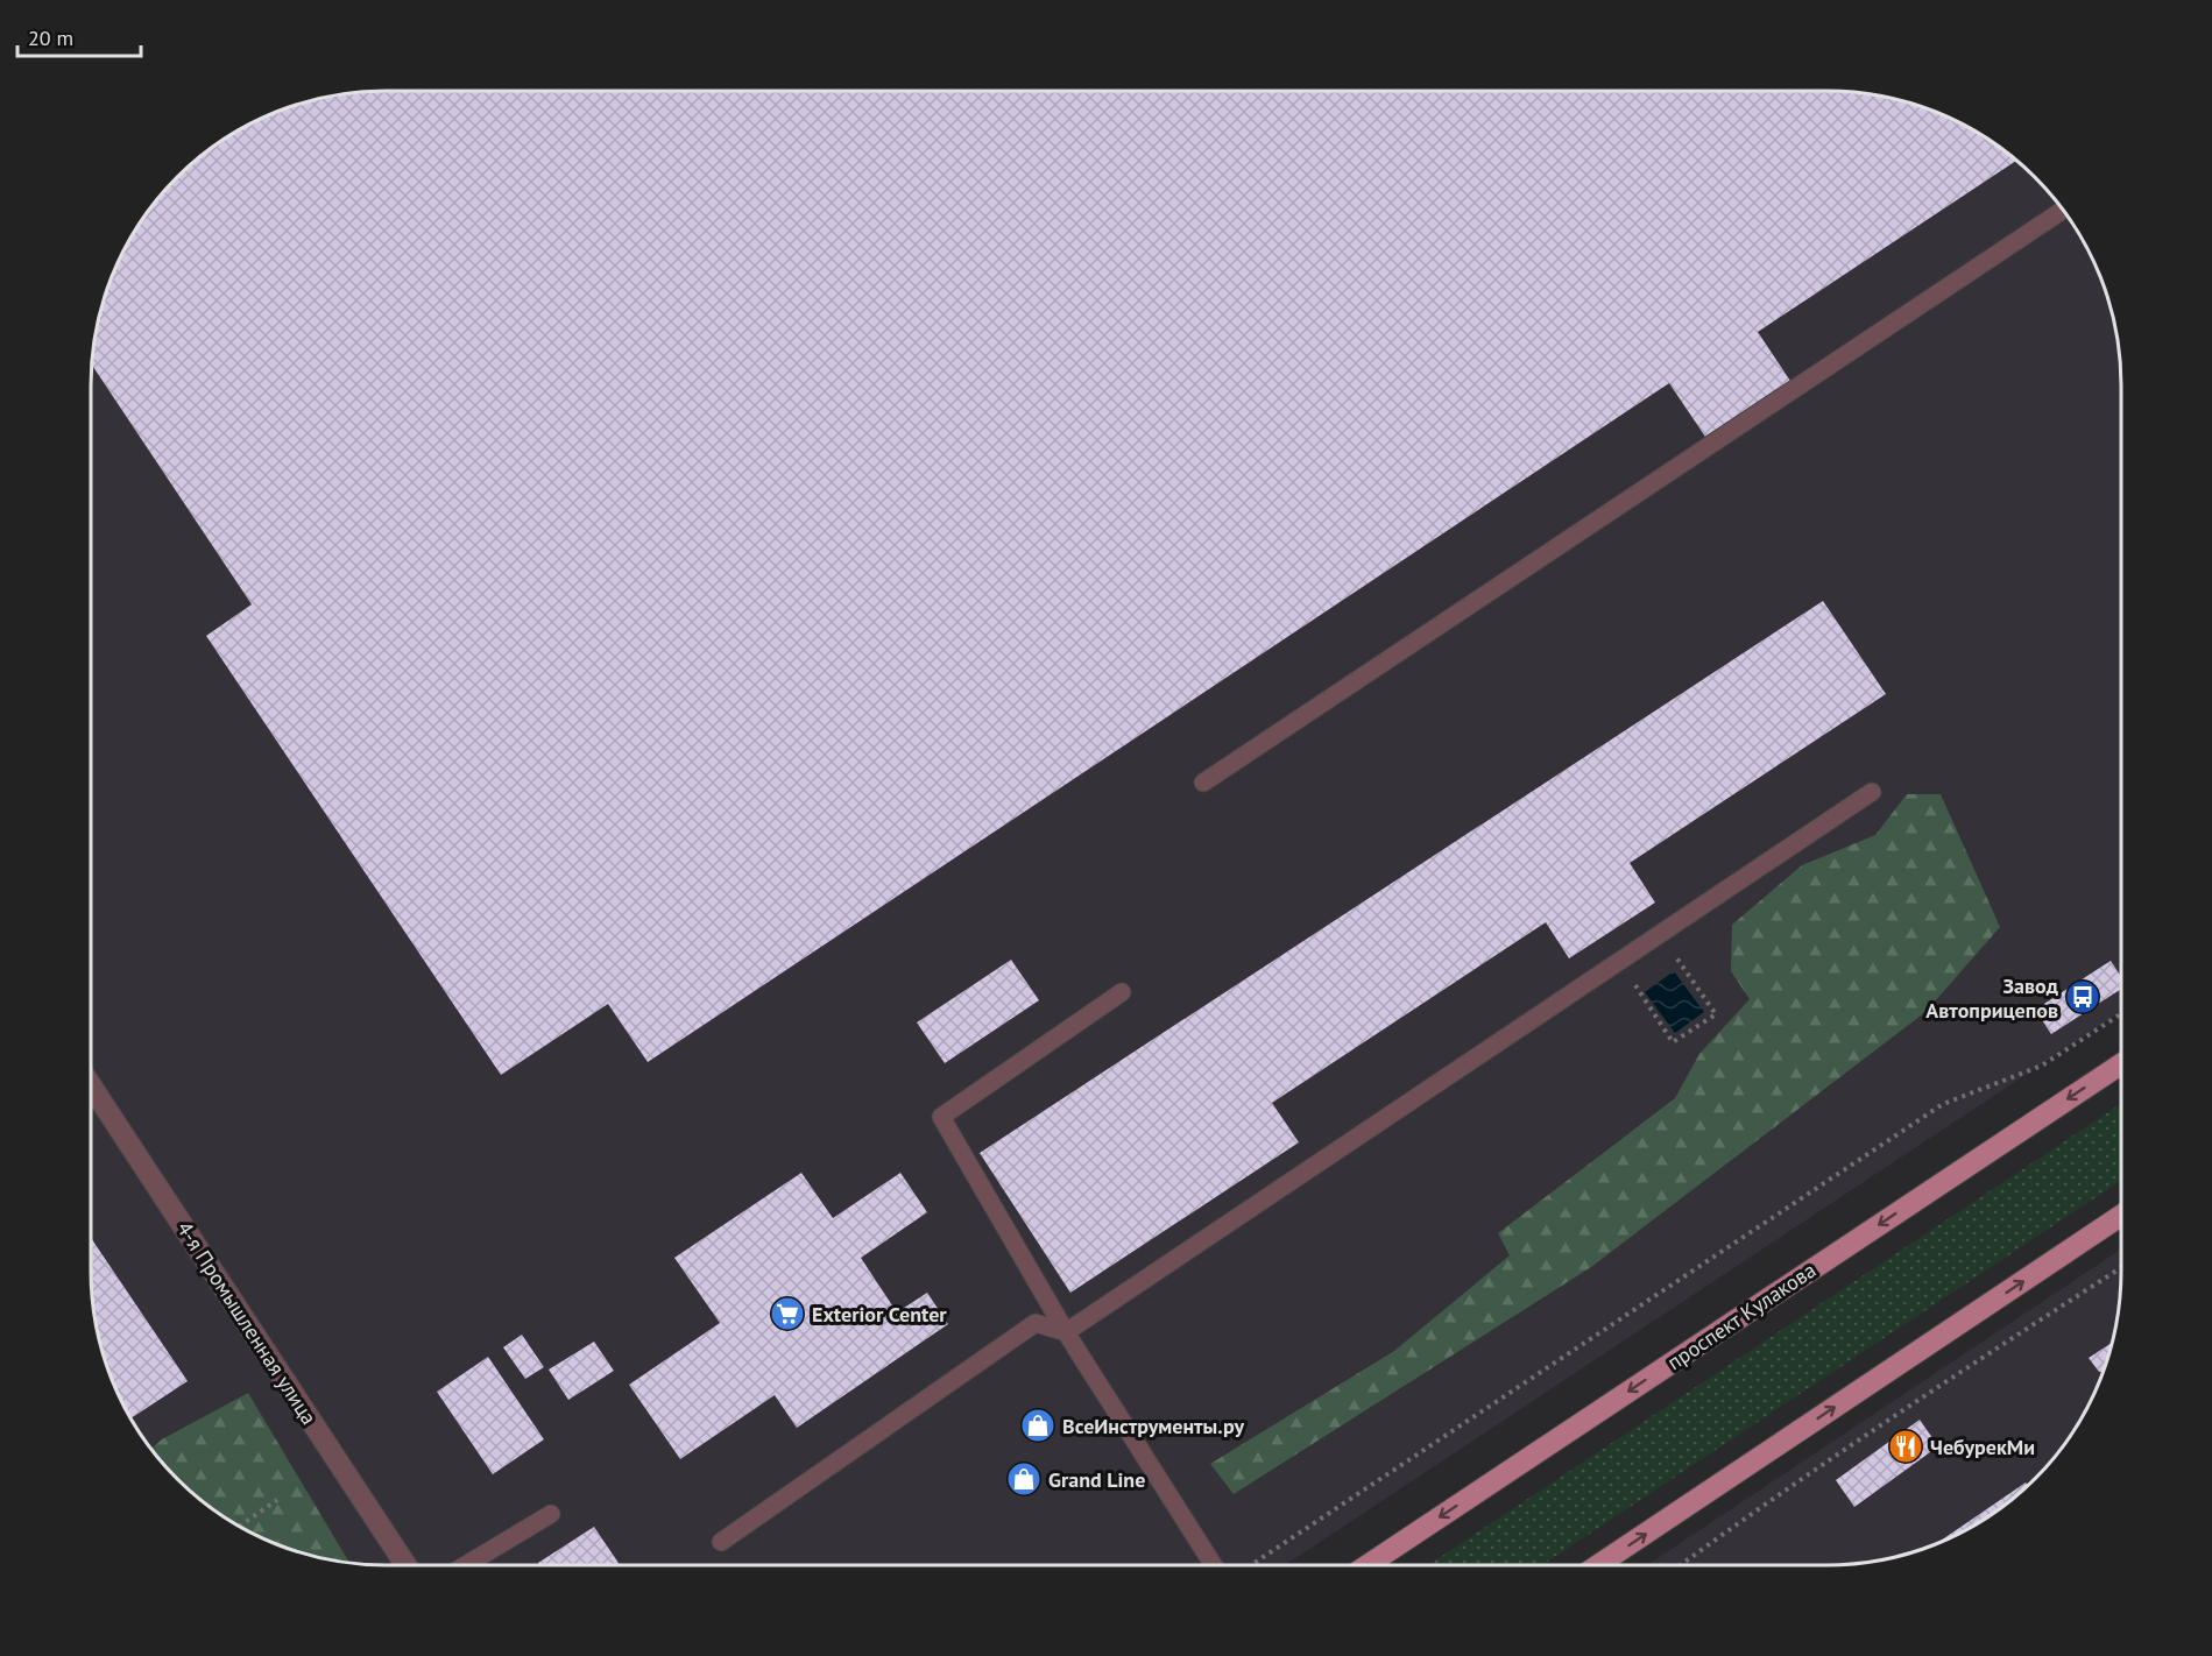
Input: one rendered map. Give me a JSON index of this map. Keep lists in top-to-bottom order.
{
  "streets": {
    "main road": ["проспект Кулакова"],
    "street": ["4-я Промышленная улица"]
  },
  "places": {
    "bus stop": ["Завод Автоприцепов"],
    "supermarket": ["Exterior Center"],
    "shop": ["ВсеИнструменты.ру", "Grand Line"],
    "restaurant": ["ЧебурекМи"]
  },
  "scale_bar": "20 m"
}
